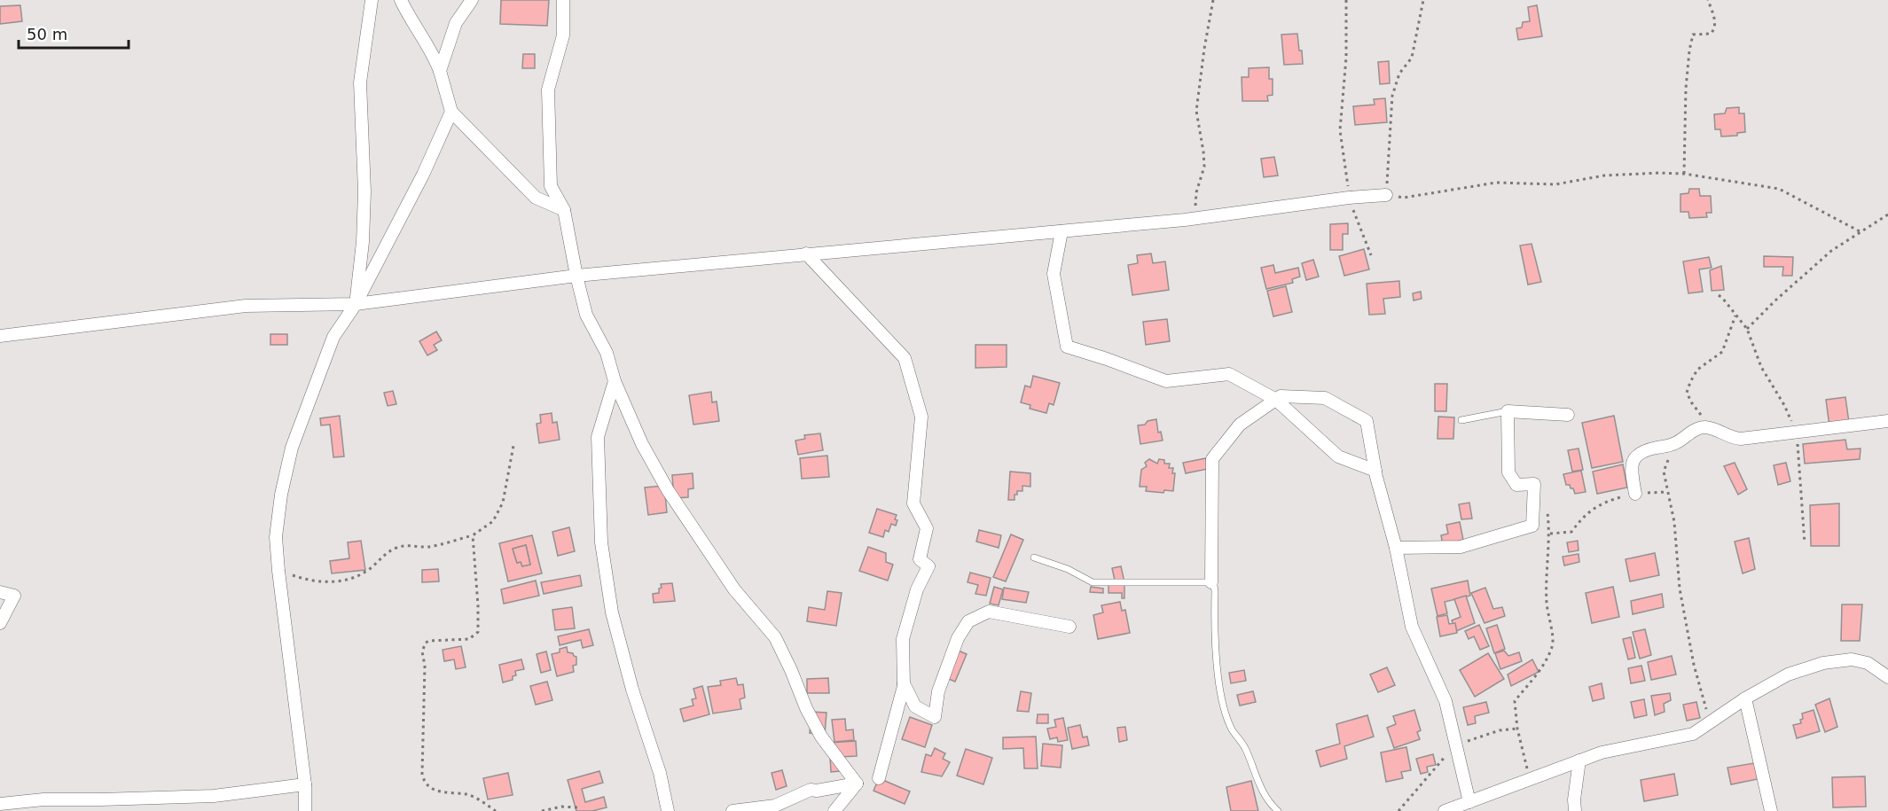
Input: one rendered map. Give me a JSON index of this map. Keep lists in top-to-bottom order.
{
  "scale_bar": "50 m"
}
